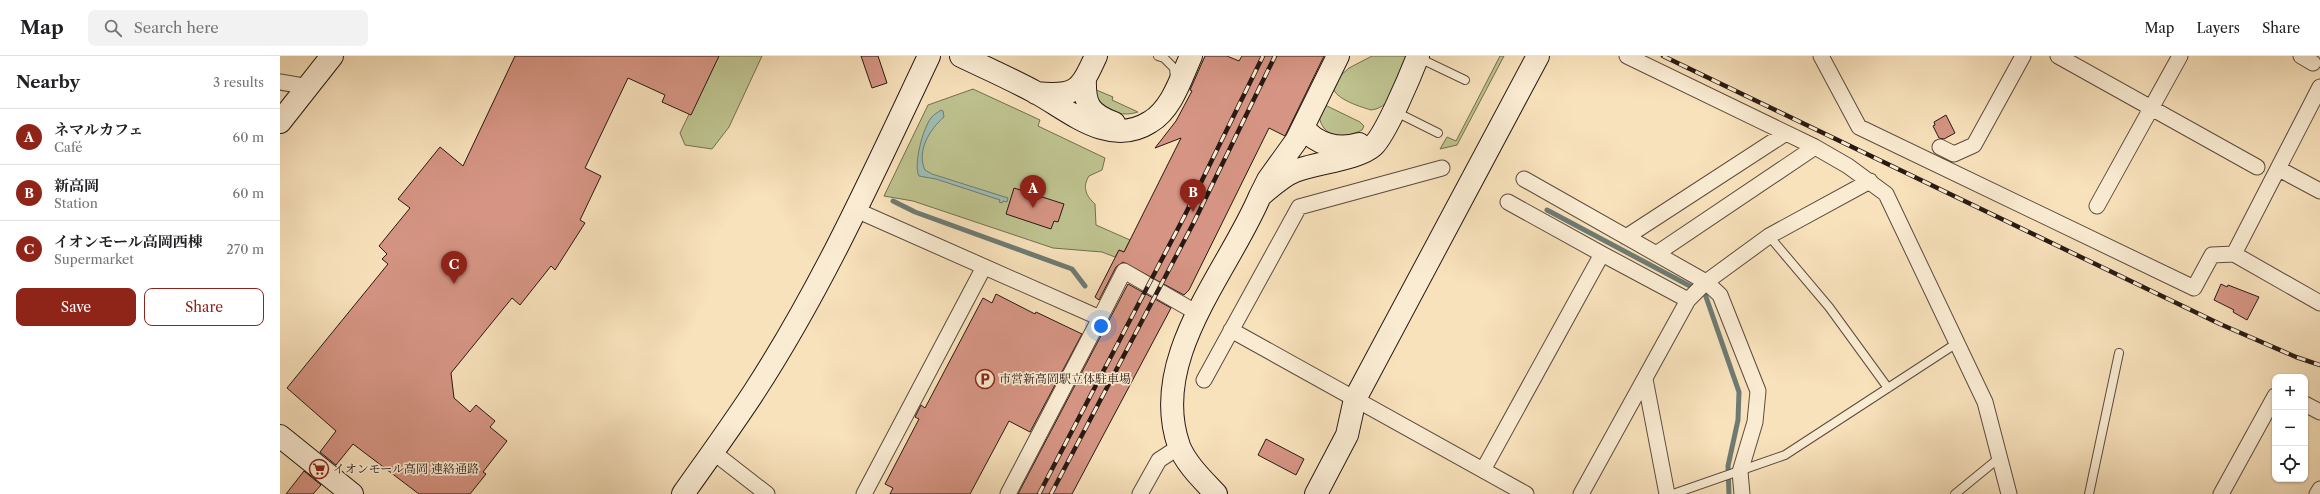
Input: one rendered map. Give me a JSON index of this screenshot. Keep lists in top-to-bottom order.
{
  "places": {
    "parking": ["市営新高岡駅立体駐車場"],
    "supermarket": ["イオンモール高岡 連絡通路"]
  },
  "page": {
    "header": "Map",
    "search": "Search here",
    "nav": ["Map", "Layers", "Share"],
    "heading": ["Nearby", "3 results"],
    "list": [
      {
        "mark": "A",
        "name": "ネマルカフェ",
        "note": "Café",
        "value": "60 m"
      },
      {
        "mark": "B",
        "name": "新高岡",
        "note": "Station",
        "value": "60 m"
      },
      {
        "mark": "C",
        "name": "イオンモール高岡西棟",
        "note": "Supermarket",
        "value": "270 m"
      }
    ],
    "pins": ["A", "B", "C"],
    "buttons": ["Save", "Share"],
    "map_buttons": ["+", "−"]
  }
}
